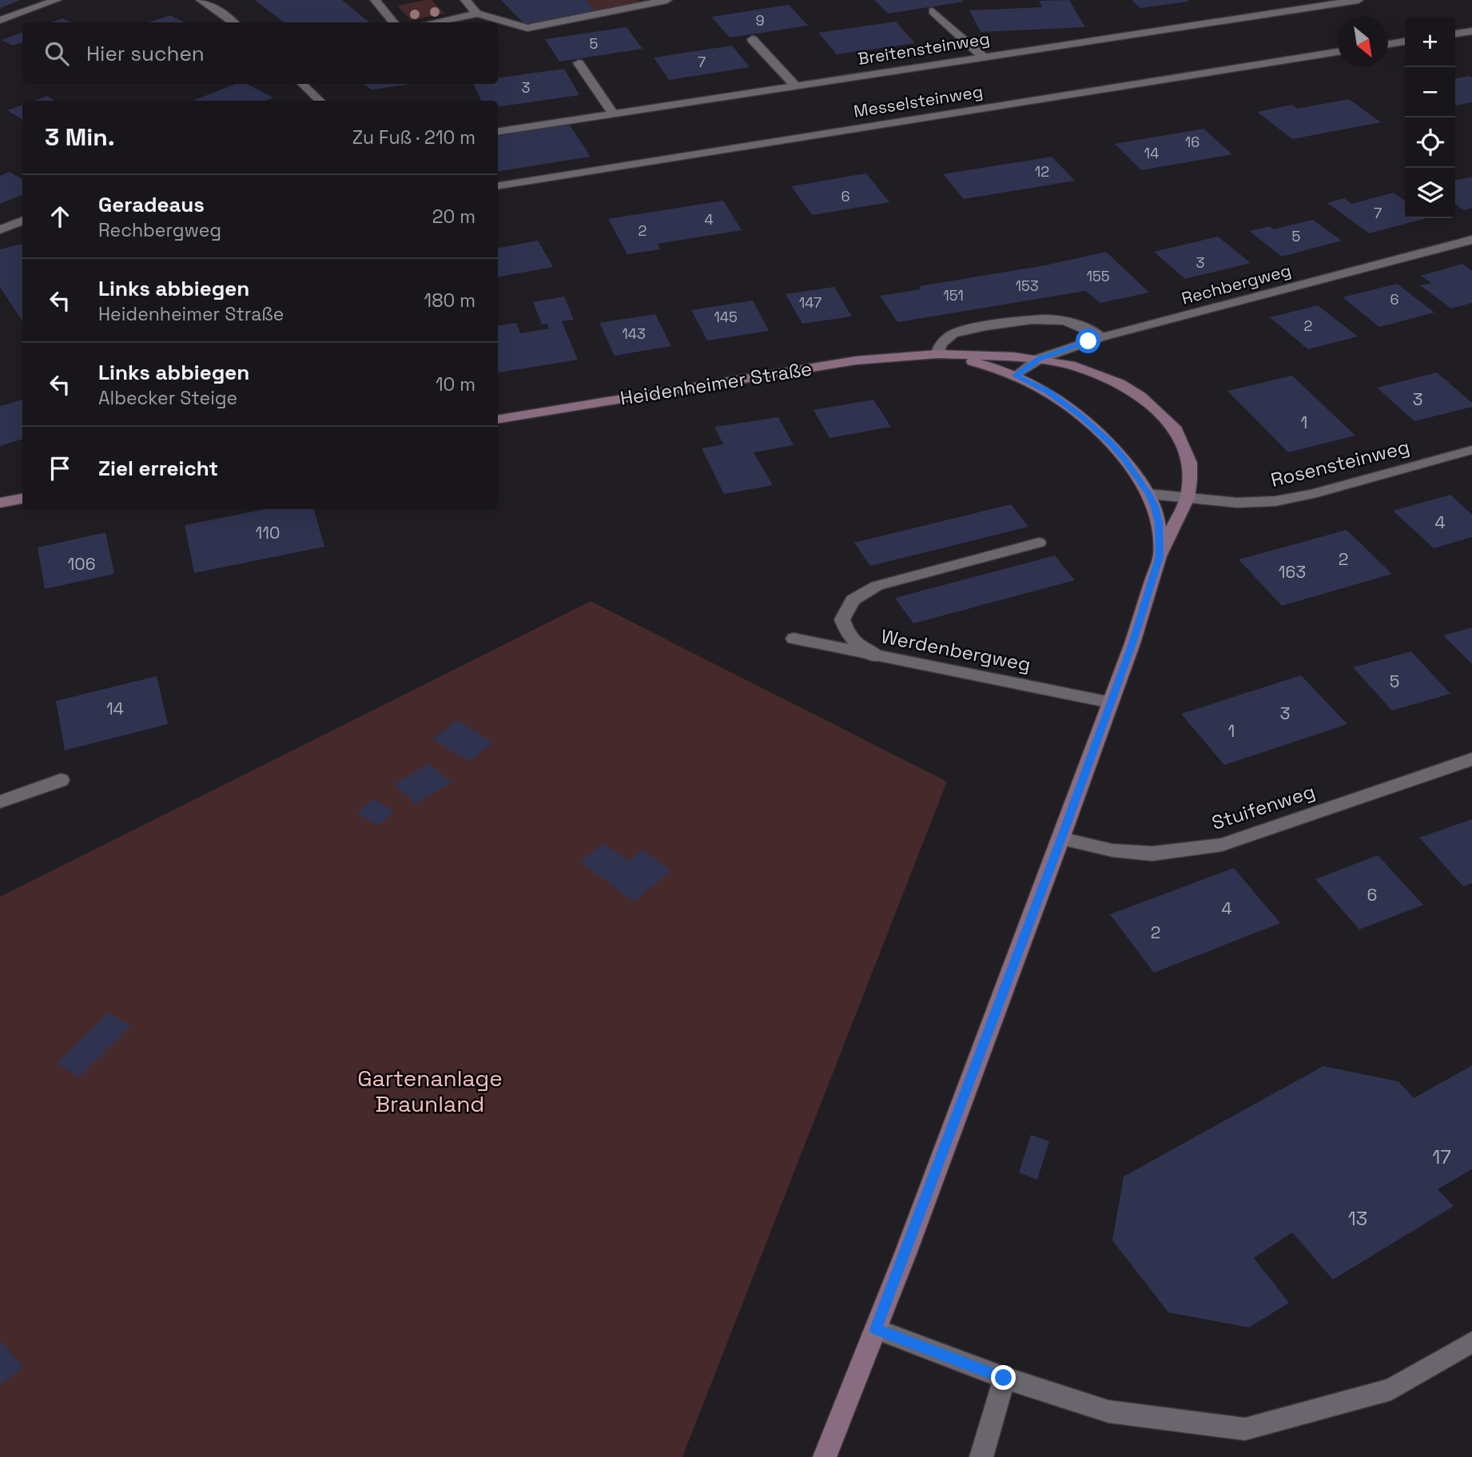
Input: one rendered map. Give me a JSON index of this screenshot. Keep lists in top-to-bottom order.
{
  "streets": {
    "main road": ["Heidenheimer Straße"],
    "street": [
      "Breitensteinweg",
      "Messelsteinweg",
      "Rechbergweg",
      "Rosensteinweg",
      "Werdenbergweg",
      "Stuifenweg"
    ]
  },
  "crossings": [
    ["Rechbergweg", "Heidenheimer Straße"],
    ["Heidenheimer Straße", "Rosensteinweg"],
    ["Heidenheimer Straße", "Werdenbergweg"],
    ["Heidenheimer Straße", "Stuifenweg"]
  ],
  "parks": ["Gartenanlage Braunland"],
  "house_numbers": [
    "9",
    "5",
    "7",
    "3",
    "16",
    "14",
    "12",
    "6",
    "7",
    "4",
    "2",
    "5",
    "3",
    "155",
    "153",
    "151",
    "6",
    "147",
    "145",
    "2",
    "143",
    "3",
    "1",
    "4",
    "110",
    "2",
    "106",
    "163",
    "5",
    "14",
    "3",
    "1",
    "6",
    "4",
    "2",
    "17",
    "13"
  ],
  "north": "bottom right",
  "page": {
    "map_buttons": ["+", "−"],
    "search": "Hier suchen",
    "heading": ["3 Min.", "Zu Fuß · 210 m"],
    "list": [
      ["Geradeaus", "Rechbergweg", "20 m"],
      ["Links abbiegen", "Heidenheimer Straße", "180 m"],
      ["Links abbiegen", "Albecker Steige", "10 m"],
      "Ziel erreicht"
    ]
  }
}
